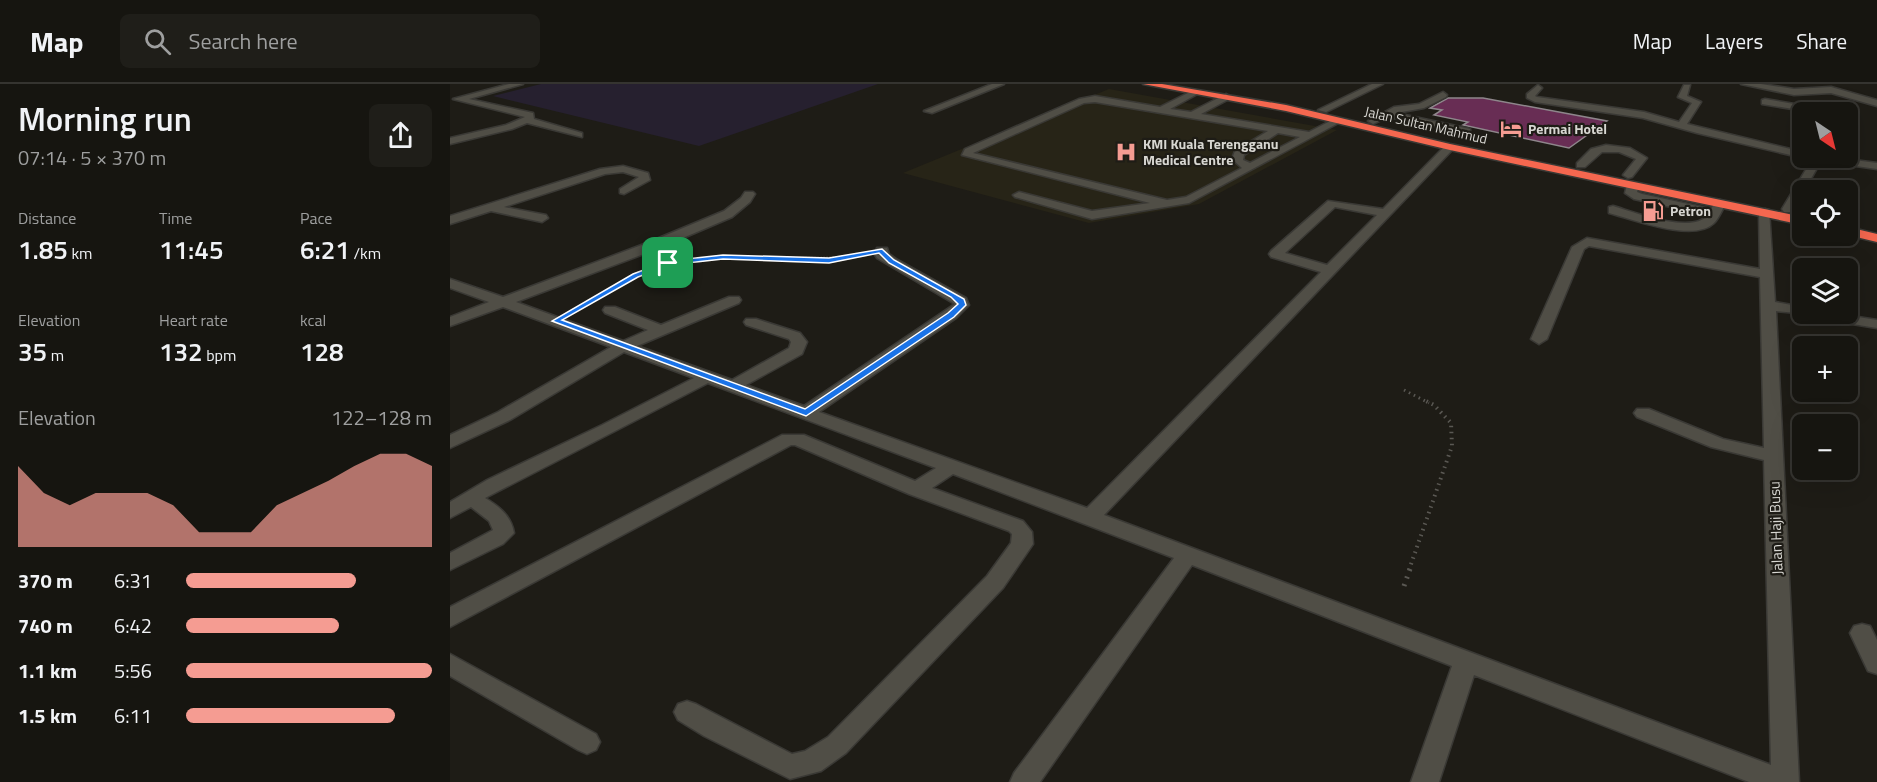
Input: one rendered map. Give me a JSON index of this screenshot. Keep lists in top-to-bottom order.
{
  "streets": {
    "highway": ["Jalan Sultan Mahmud"],
    "street": ["Jalan Haji Busu"]
  },
  "places": {
    "hotel": ["Permai Hotel"],
    "hospital": ["KMI Kuala Terengganu Medical Centre"],
    "fuel station": ["Petron"]
  },
  "north": "bottom right",
  "page": {
    "header": "Map",
    "search": "Search here",
    "nav": ["Map", "Layers", "Share"],
    "heading": ["Morning run", "07:14 · 5 × 370 m"],
    "map_buttons": ["+", "−"],
    "stats": [
      ["Distance", "1.85 km"],
      ["Time", "11:45"],
      ["Pace", "6:21 /km"],
      ["Elevation", "35 m"],
      ["Heart rate", "132 bpm"],
      ["kcal", "128"]
    ],
    "chart": ["Elevation", "122–128 m"],
    "list": [
      {
        "name": "370 m",
        "note": "6:31"
      },
      {
        "name": "740 m",
        "note": "6:42"
      },
      {
        "name": "1.1 km",
        "note": "5:56"
      },
      {
        "name": "1.5 km",
        "note": "6:11"
      }
    ]
  }
}
